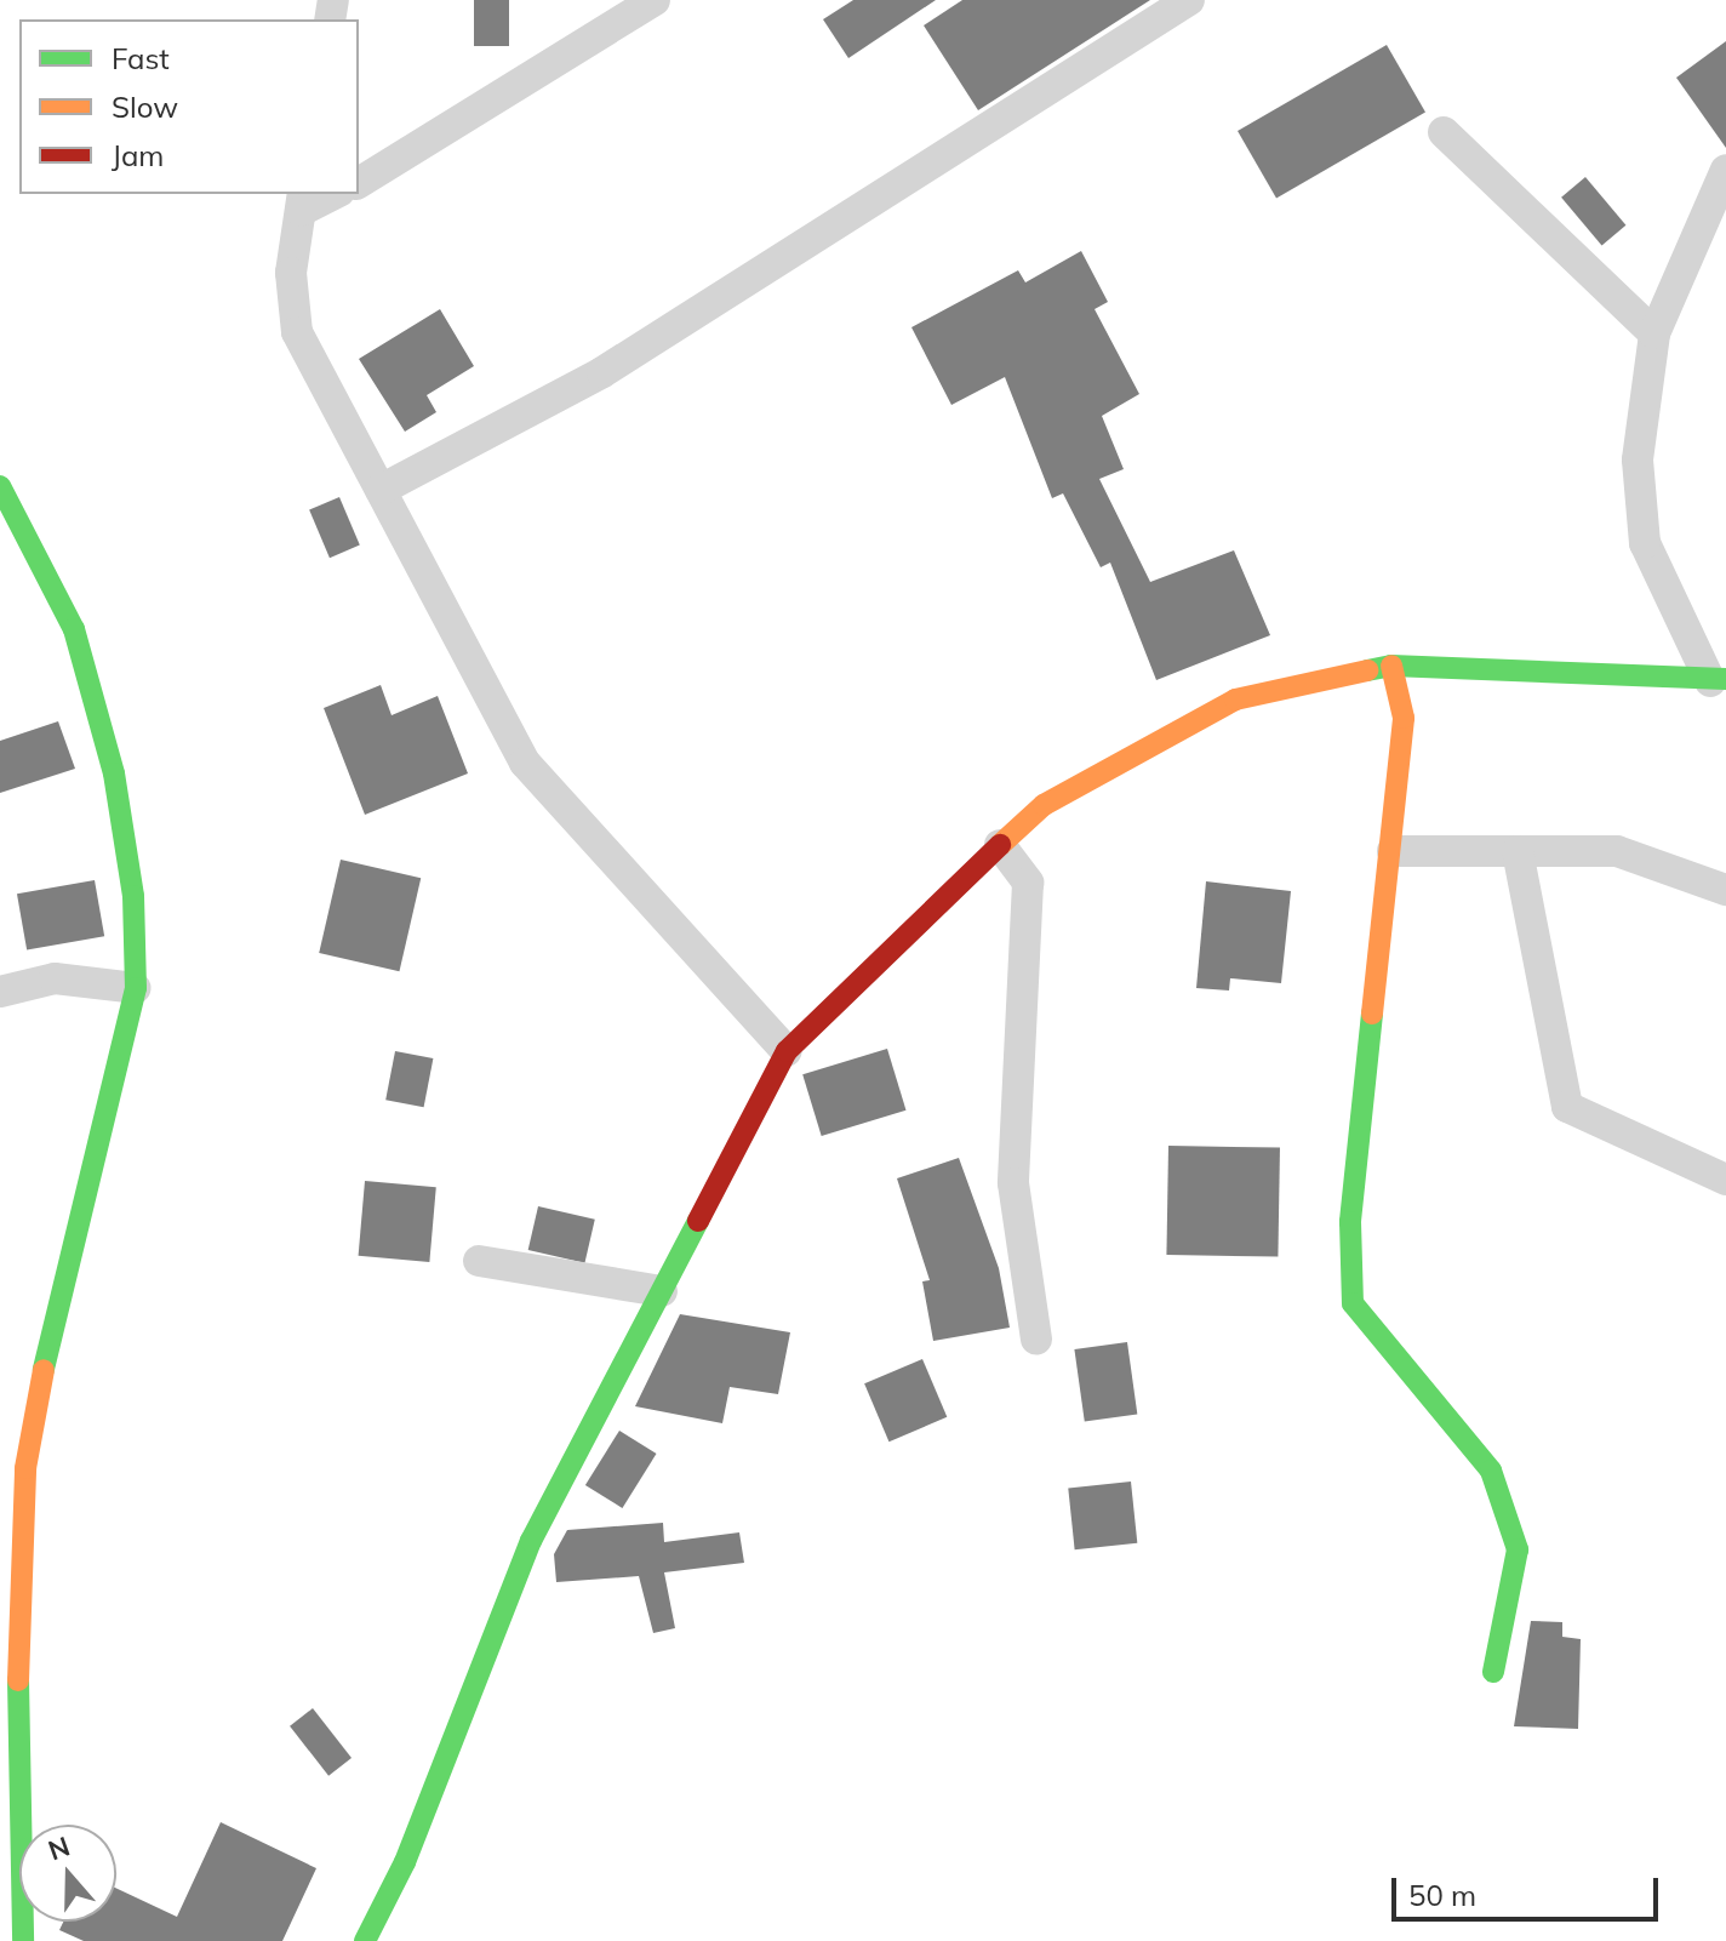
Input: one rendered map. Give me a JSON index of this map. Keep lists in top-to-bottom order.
{
  "legend": ["Fast", "Slow", "Jam"],
  "scale_bar": "50 m",
  "north": "top"
}
